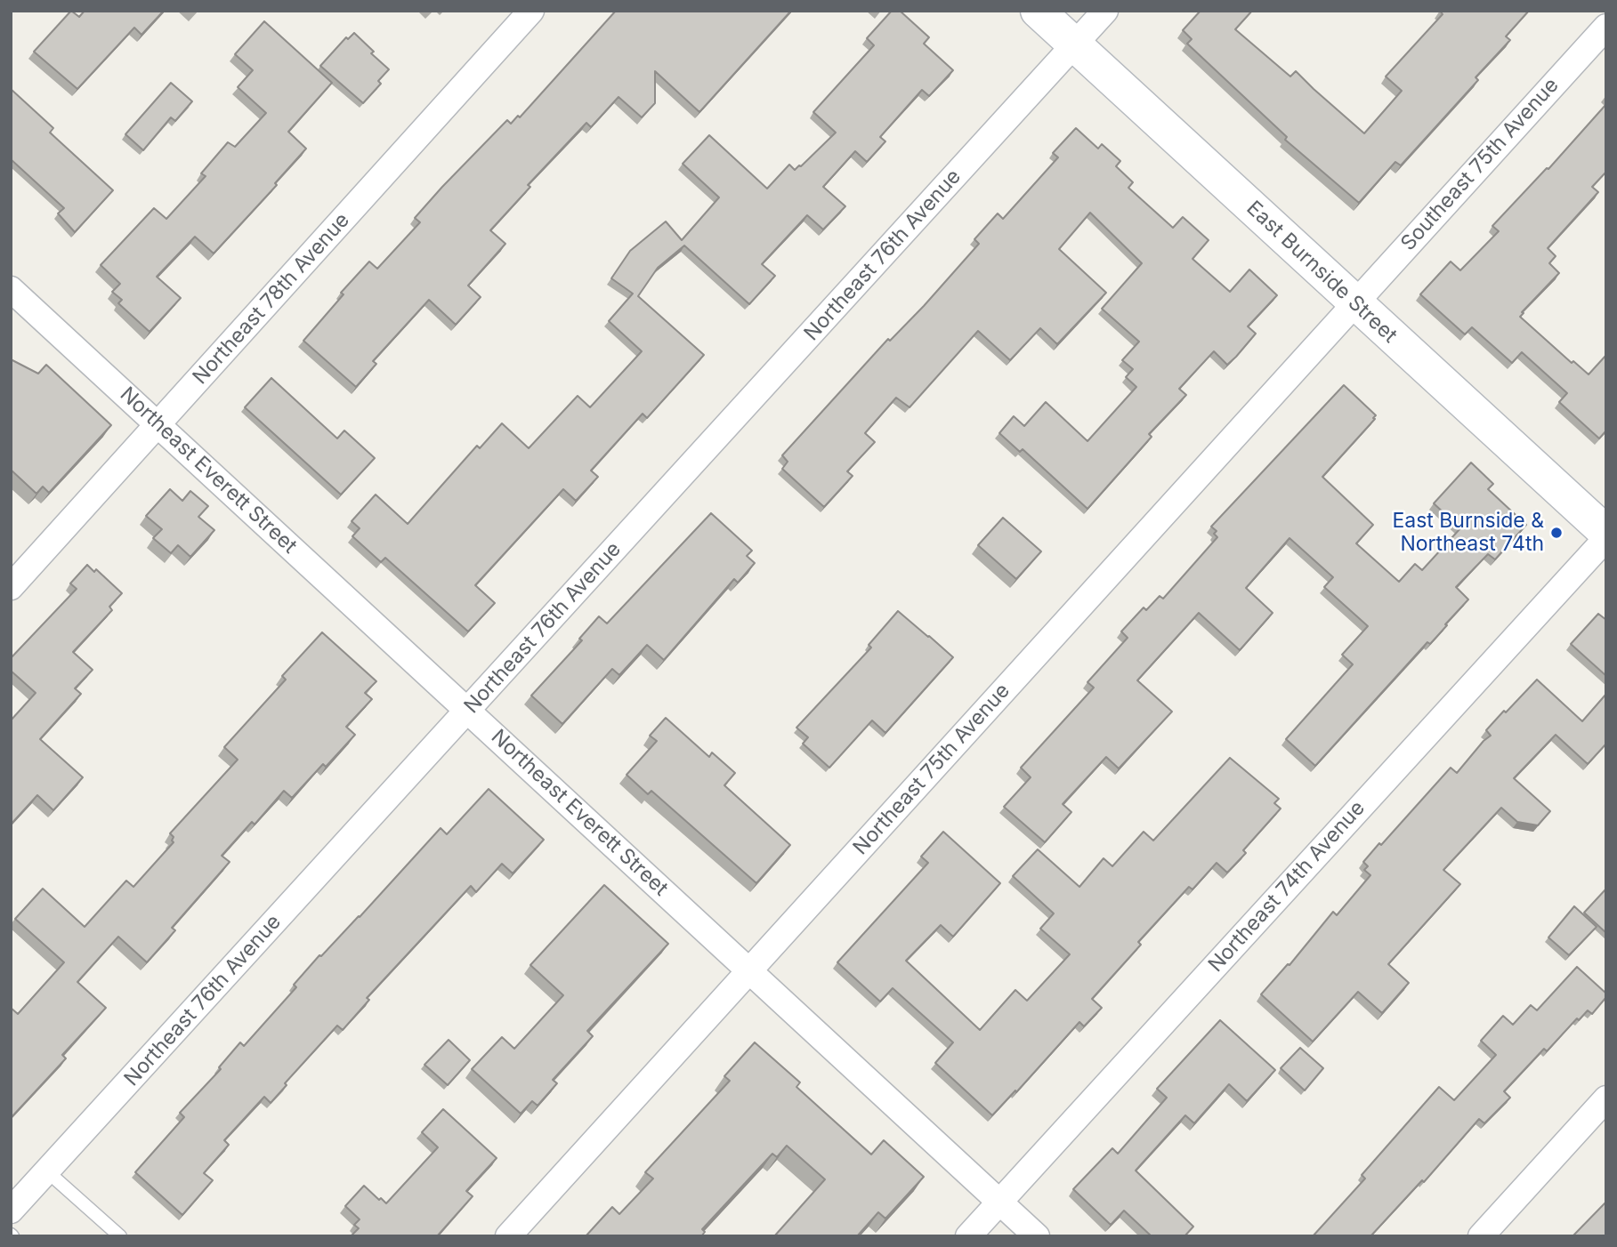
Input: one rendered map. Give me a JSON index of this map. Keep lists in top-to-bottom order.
{
  "streets": {
    "street": [
      "Southeast 75th Avenue",
      "Northeast 76th Avenue",
      "East Burnside Street",
      "Northeast 78th Avenue",
      "Northeast Everett Street",
      "Northeast 75th Avenue",
      "Northeast 74th Avenue"
    ]
  },
  "crossings": [
    ["Southeast 75th Avenue", "East Burnside Street"],
    ["Southeast 75th Avenue", "Northeast 75th Avenue"],
    ["Northeast 76th Avenue", "East Burnside Street"],
    ["Northeast 76th Avenue", "Northeast Everett Street"],
    ["East Burnside Street", "Northeast 75th Avenue"],
    ["Northeast 78th Avenue", "Northeast Everett Street"],
    ["Northeast Everett Street", "Northeast 75th Avenue"],
    ["Northeast Everett Street", "Northeast 74th Avenue"]
  ],
  "places": ["East Burnside & Northeast 74th"]
}
